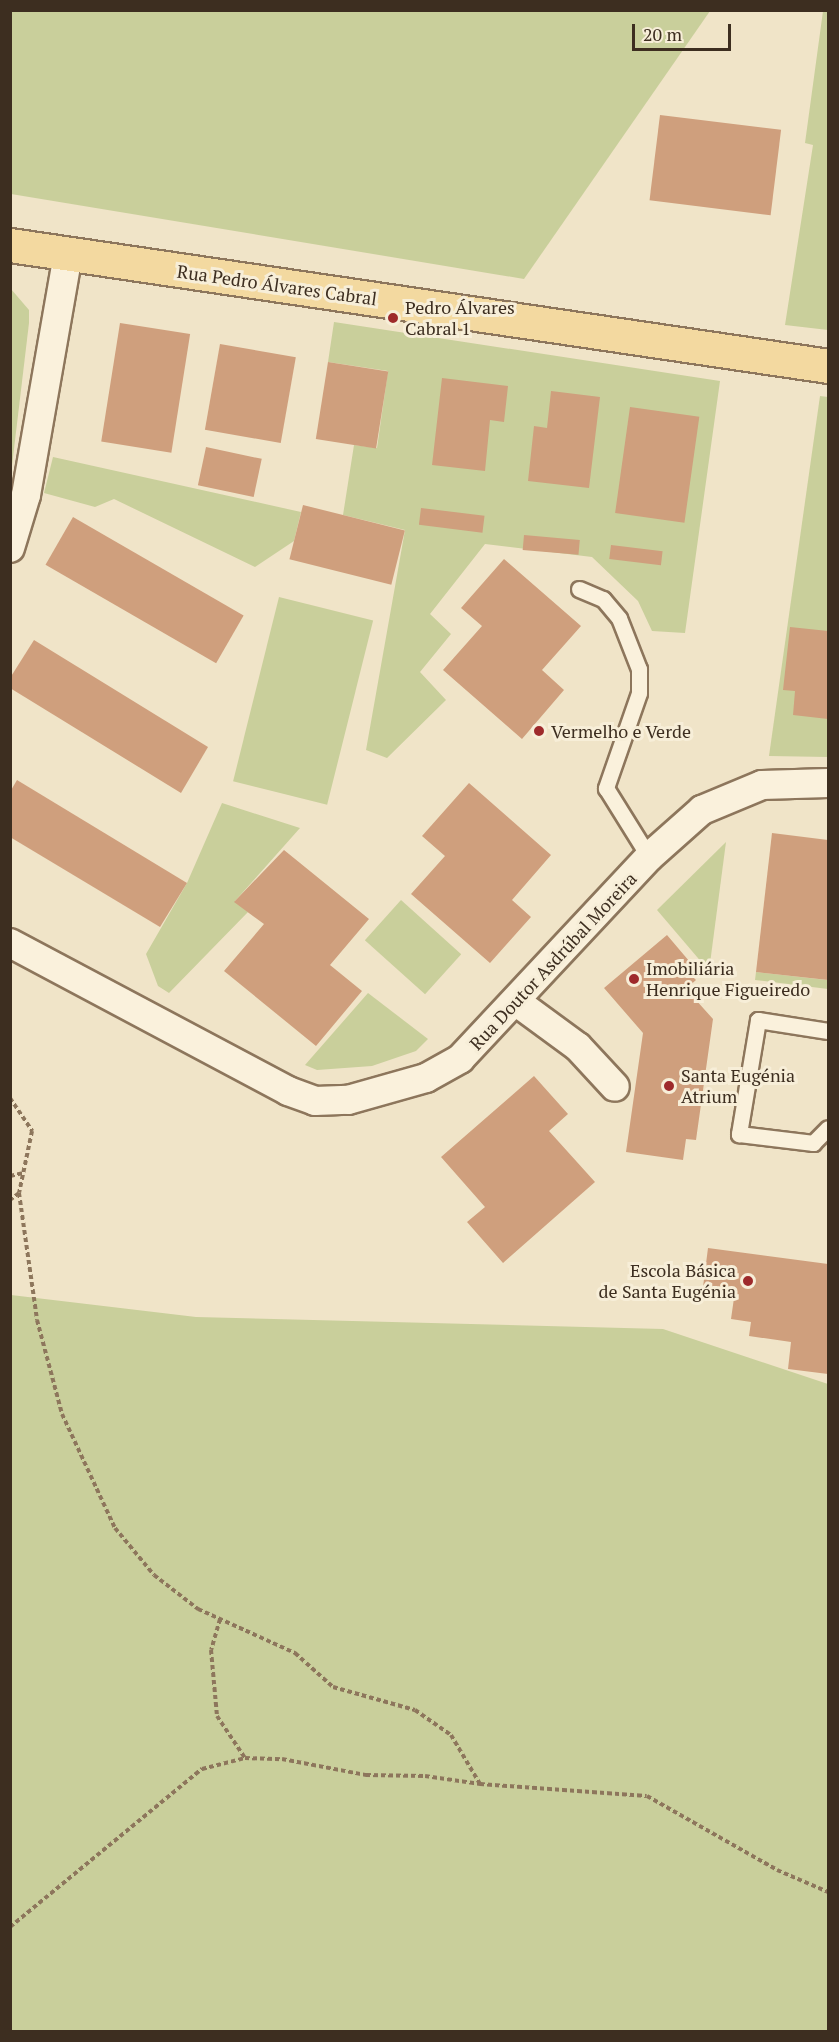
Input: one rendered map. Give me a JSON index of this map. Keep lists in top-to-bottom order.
{
  "streets": {
    "main road": ["Rua Pedro Álvares Cabral"],
    "street": ["Rua Doutor Asdrúbal Moreira"]
  },
  "places": [
    "Pedro Álvares Cabral 1",
    "Vermelho e Verde",
    "Imobiliária Henrique Figueiredo",
    "Santa Eugénia Atrium",
    "Escola Básica de Santa Eugénia"
  ],
  "scale_bar": "20 m"
}
